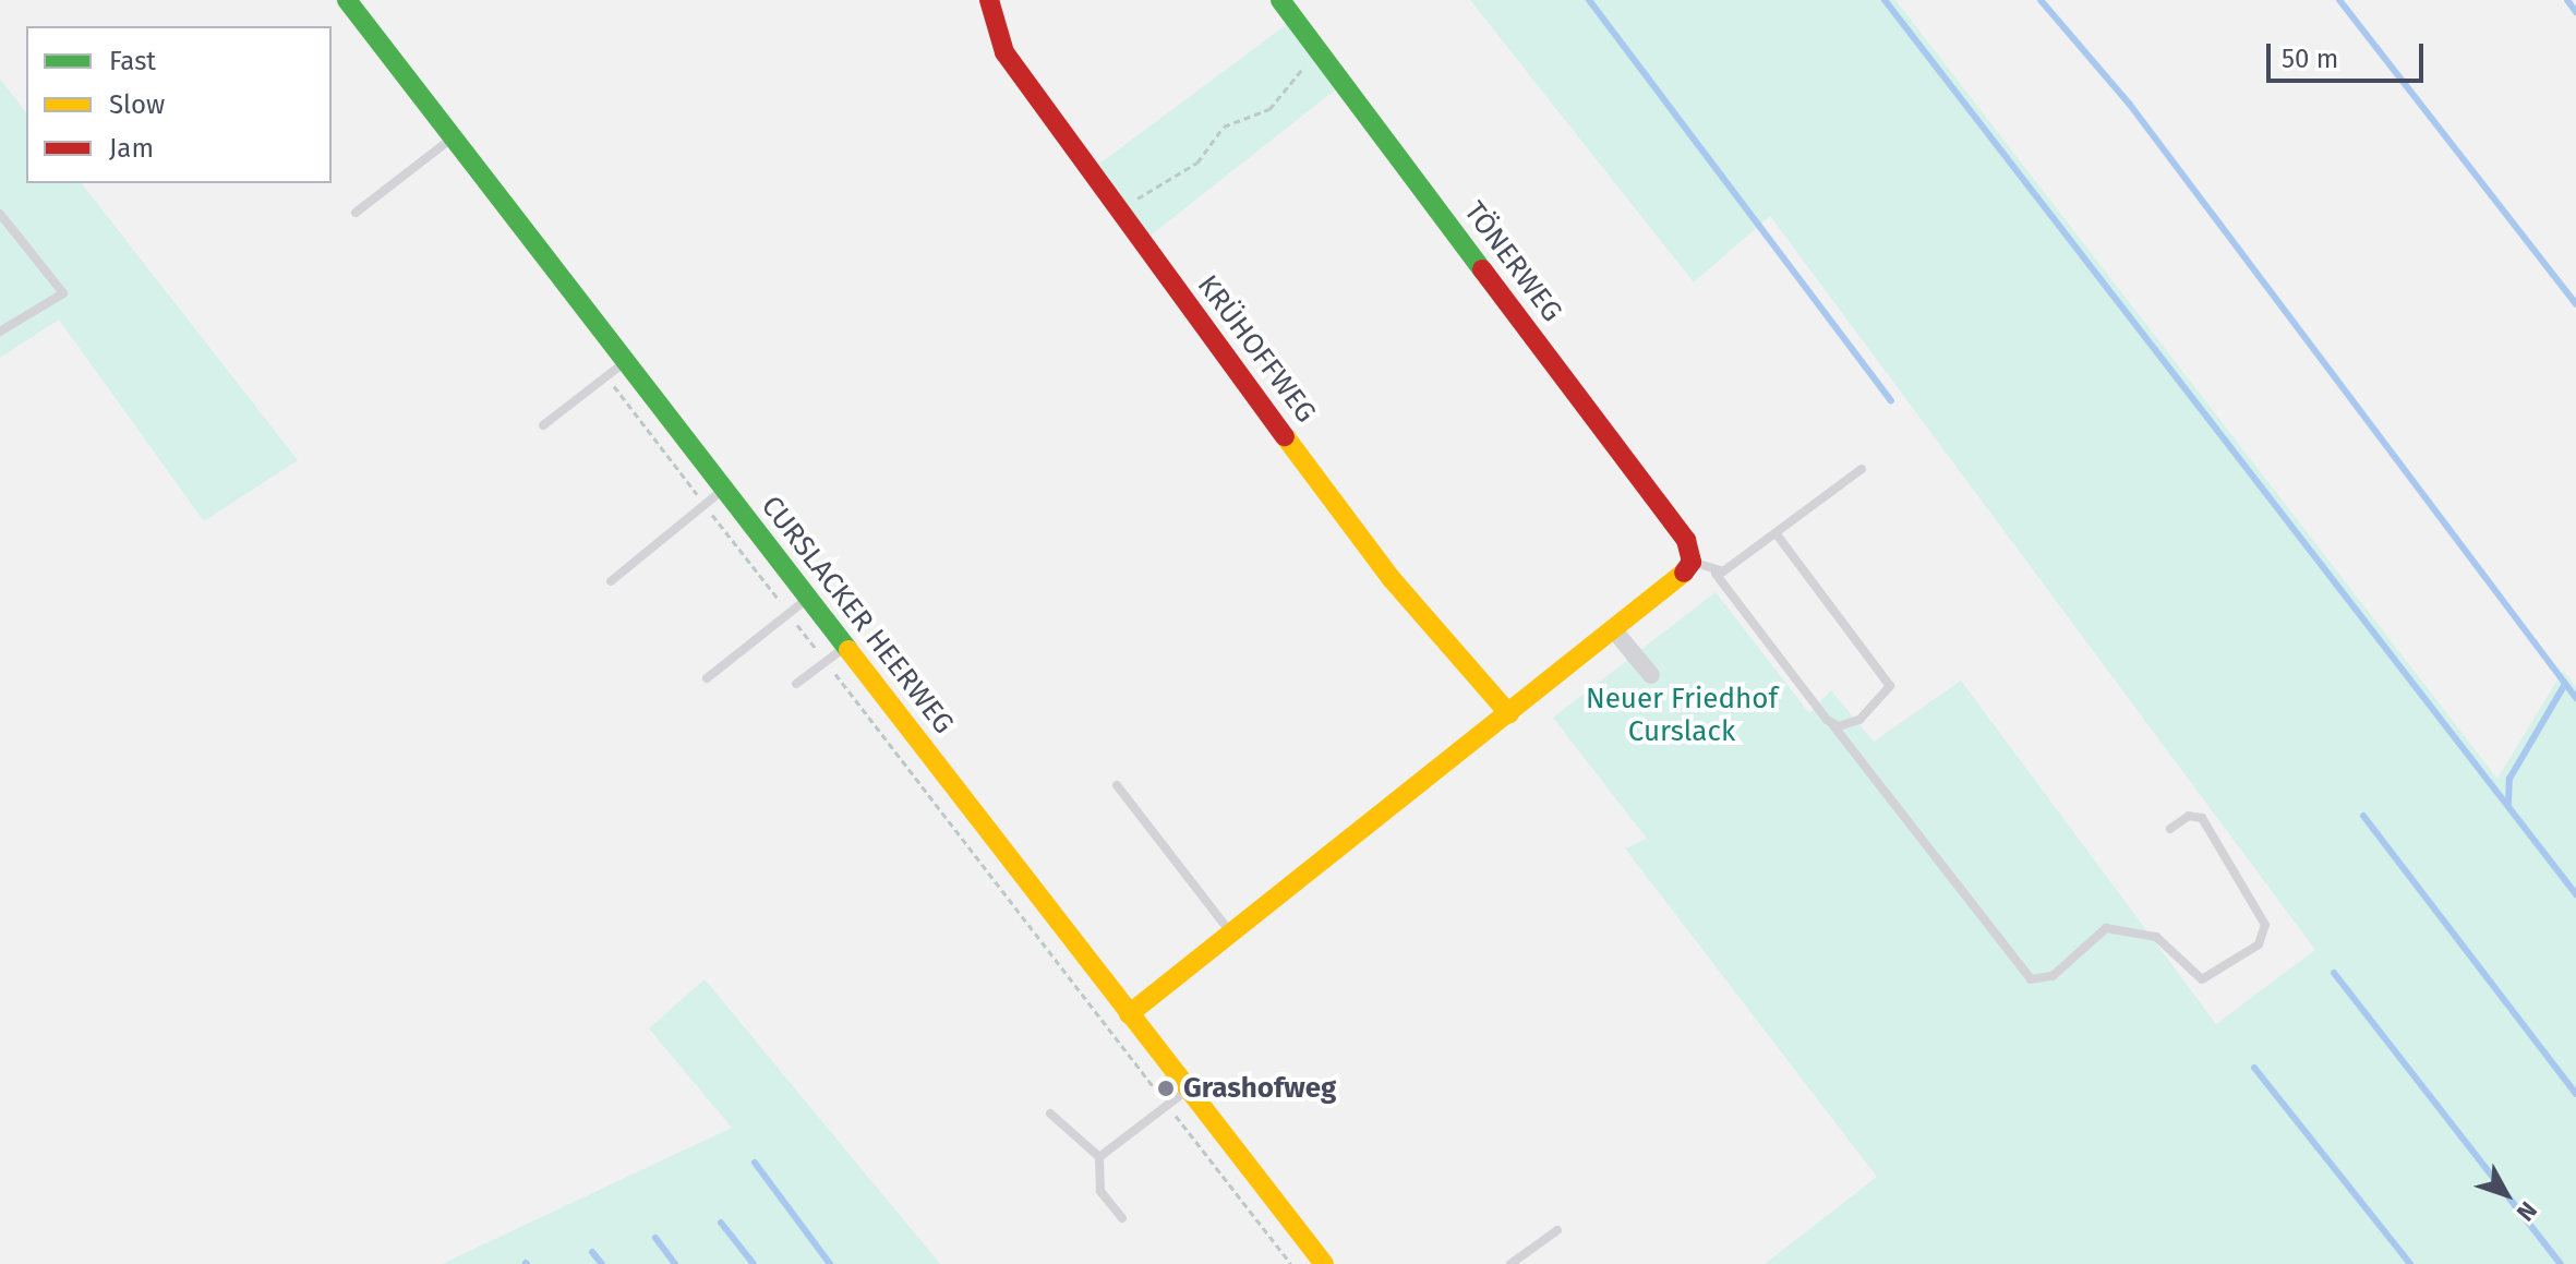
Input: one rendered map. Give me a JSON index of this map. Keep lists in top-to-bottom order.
{
  "streets": {
    "street": ["TÖNERWEG", "KRÜHOFFWEG", "CURSLACKER HEERWEG"]
  },
  "parks": ["Neuer Friedhof Curslack"],
  "places": ["Grashofweg"],
  "legend": ["Fast", "Slow", "Jam"],
  "scale_bar": "50 m",
  "north": "bottom right"
}
